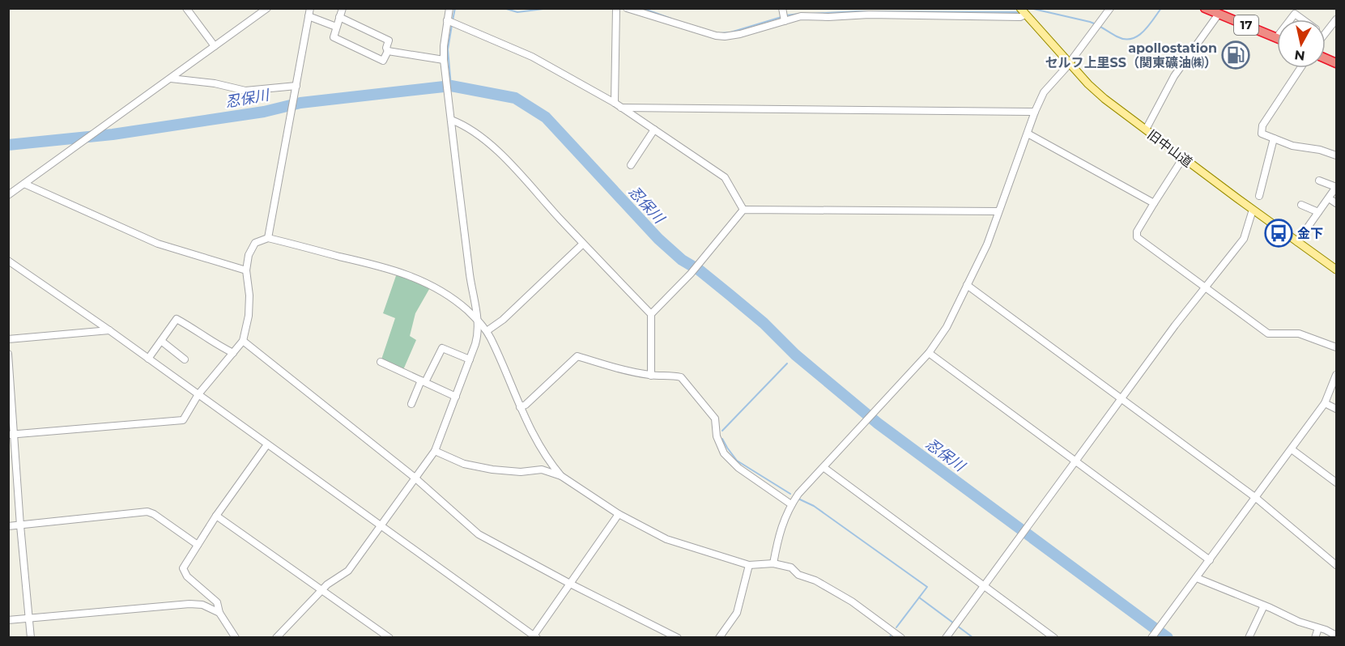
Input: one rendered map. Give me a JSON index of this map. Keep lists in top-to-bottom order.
{
  "streets": {
    "highway": ["17"],
    "main road": ["旧中山道"]
  },
  "water": ["忍保川"],
  "places": {
    "fuel station": ["apollostation セルフ上里SS（関東礦油㈱）"],
    "bus stop": ["金下"]
  },
  "north": "bottom"
}
